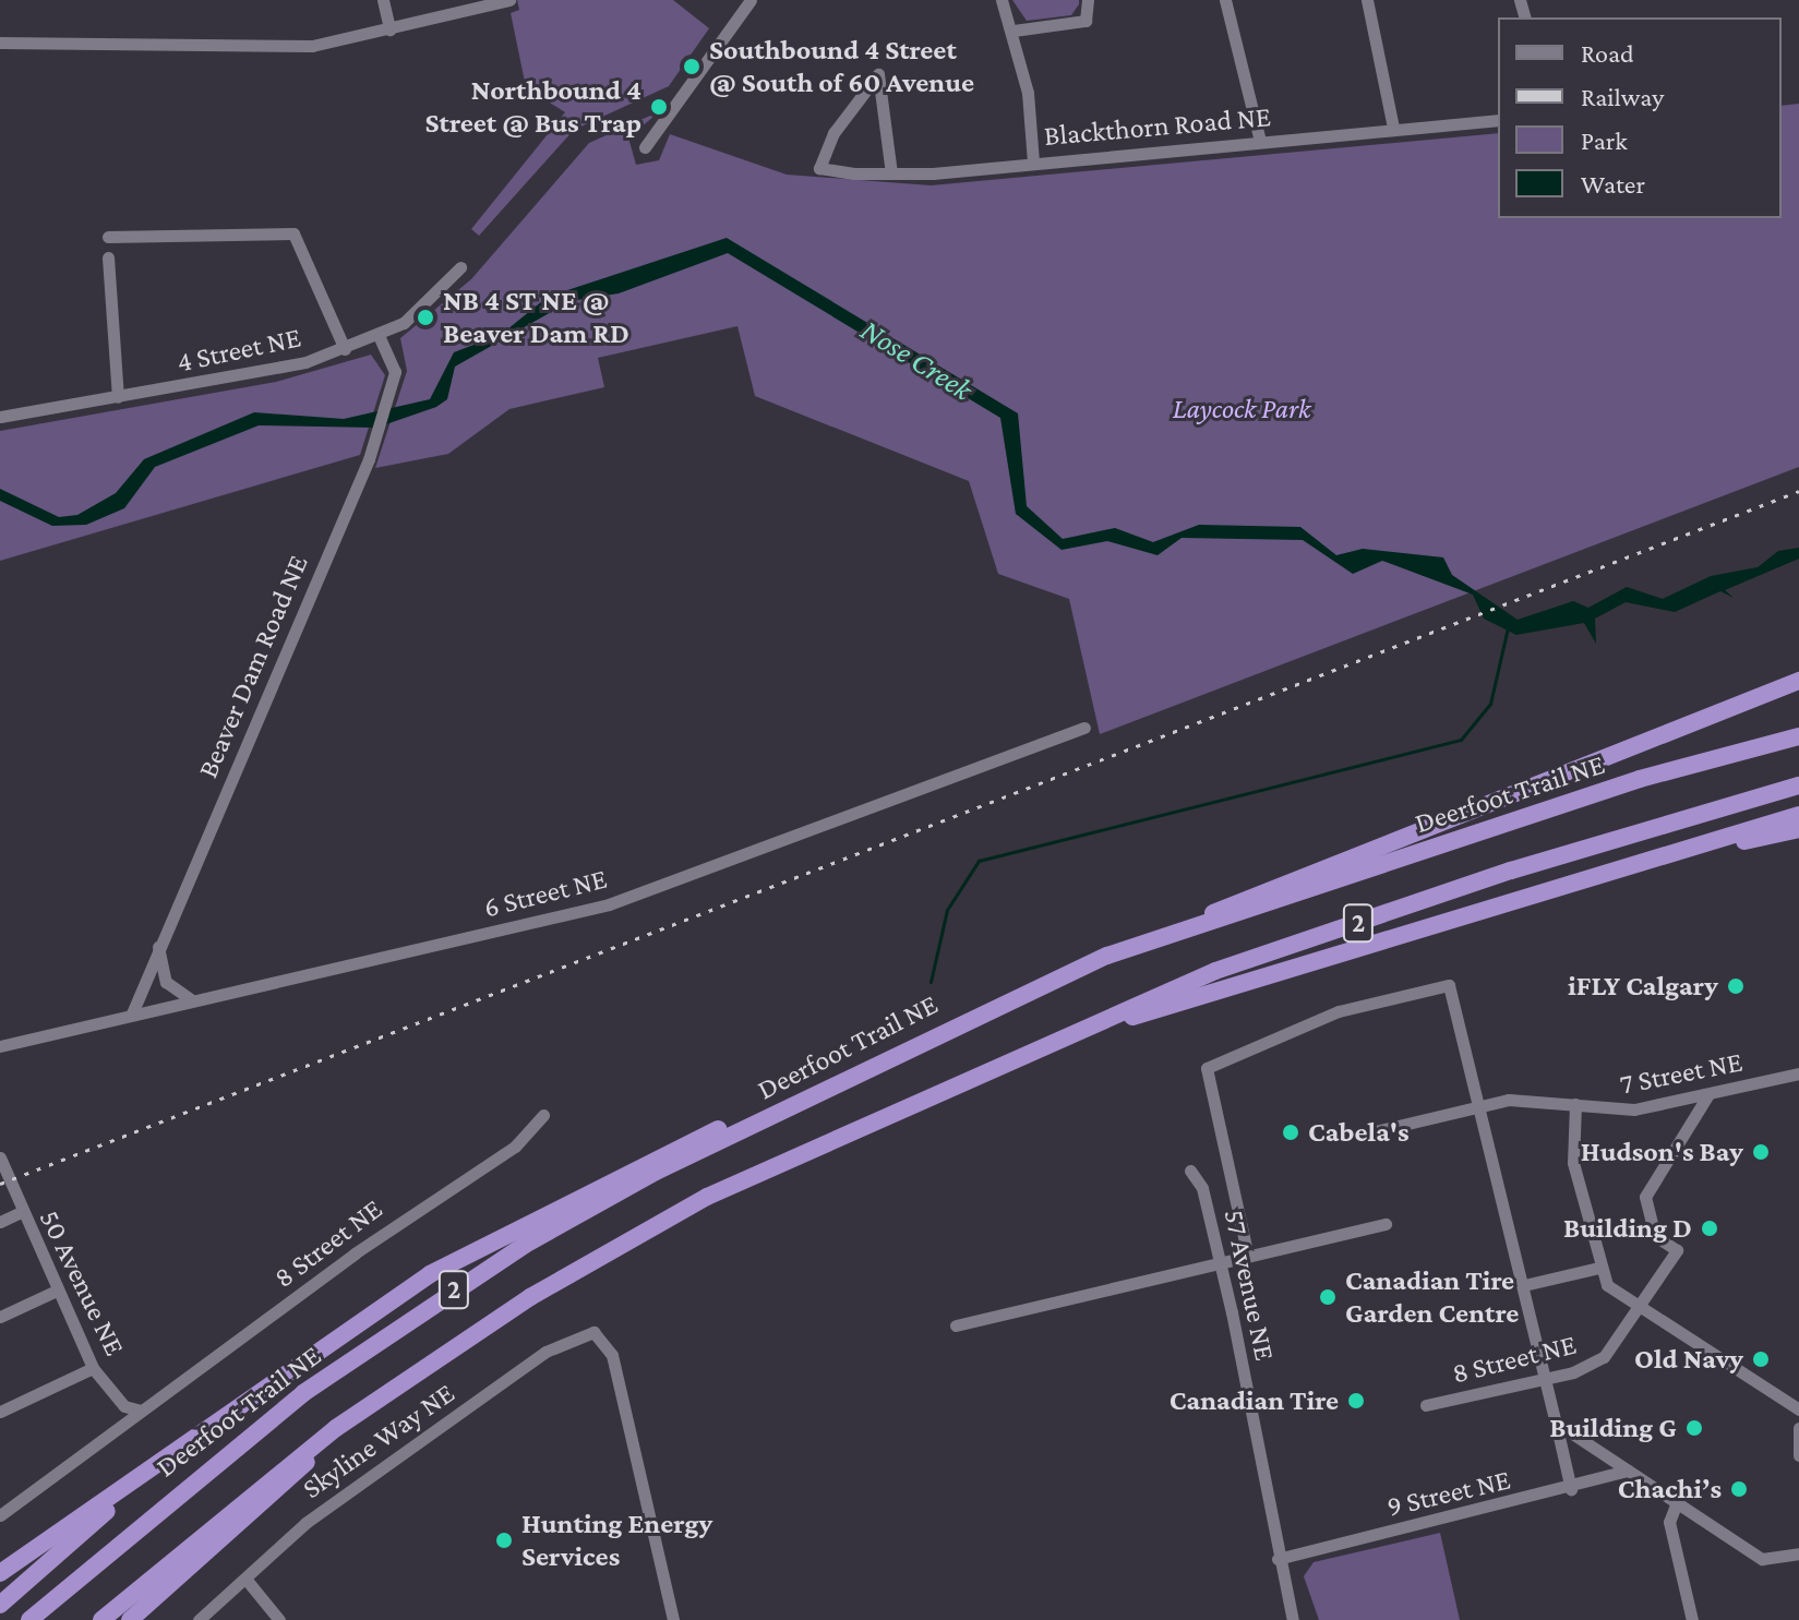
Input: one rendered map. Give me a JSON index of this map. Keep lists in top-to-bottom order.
{
  "streets": {
    "highway": ["Deerfoot Trail NE", "2"],
    "street": [
      "Blackthorn Road NE",
      "4 Street NE",
      "Beaver Dam Road NE",
      "6 Street NE",
      "7 Street NE",
      "8 Street NE",
      "50 Avenue NE",
      "57 Avenue NE",
      "Skyline Way NE",
      "9 Street NE"
    ]
  },
  "crossings": [
    ["4 Street NE", "Beaver Dam Road NE"],
    ["Beaver Dam Road NE", "6 Street NE"],
    ["7 Street NE", "8 Street NE"],
    ["8 Street NE", "50 Avenue NE"],
    ["57 Avenue NE", "9 Street NE"]
  ],
  "water": ["Nose Creek"],
  "parks": ["Laycock Park"],
  "places": [
    "Southbound 4 Street @ South of 60 Avenue",
    "Northbound 4 Street @ Bus Trap",
    "NB 4 ST NE @ Beaver Dam RD",
    "iFLY Calgary",
    "Cabela's",
    "Hudson's Bay",
    "Building D",
    "Canadian Tire Garden Centre",
    "Old Navy",
    "Canadian Tire",
    "Building G",
    "Chachi’s",
    "Hunting Energy Services"
  ],
  "legend": [
    "Road",
    "Railway",
    "Park",
    "Water"
  ]
}
